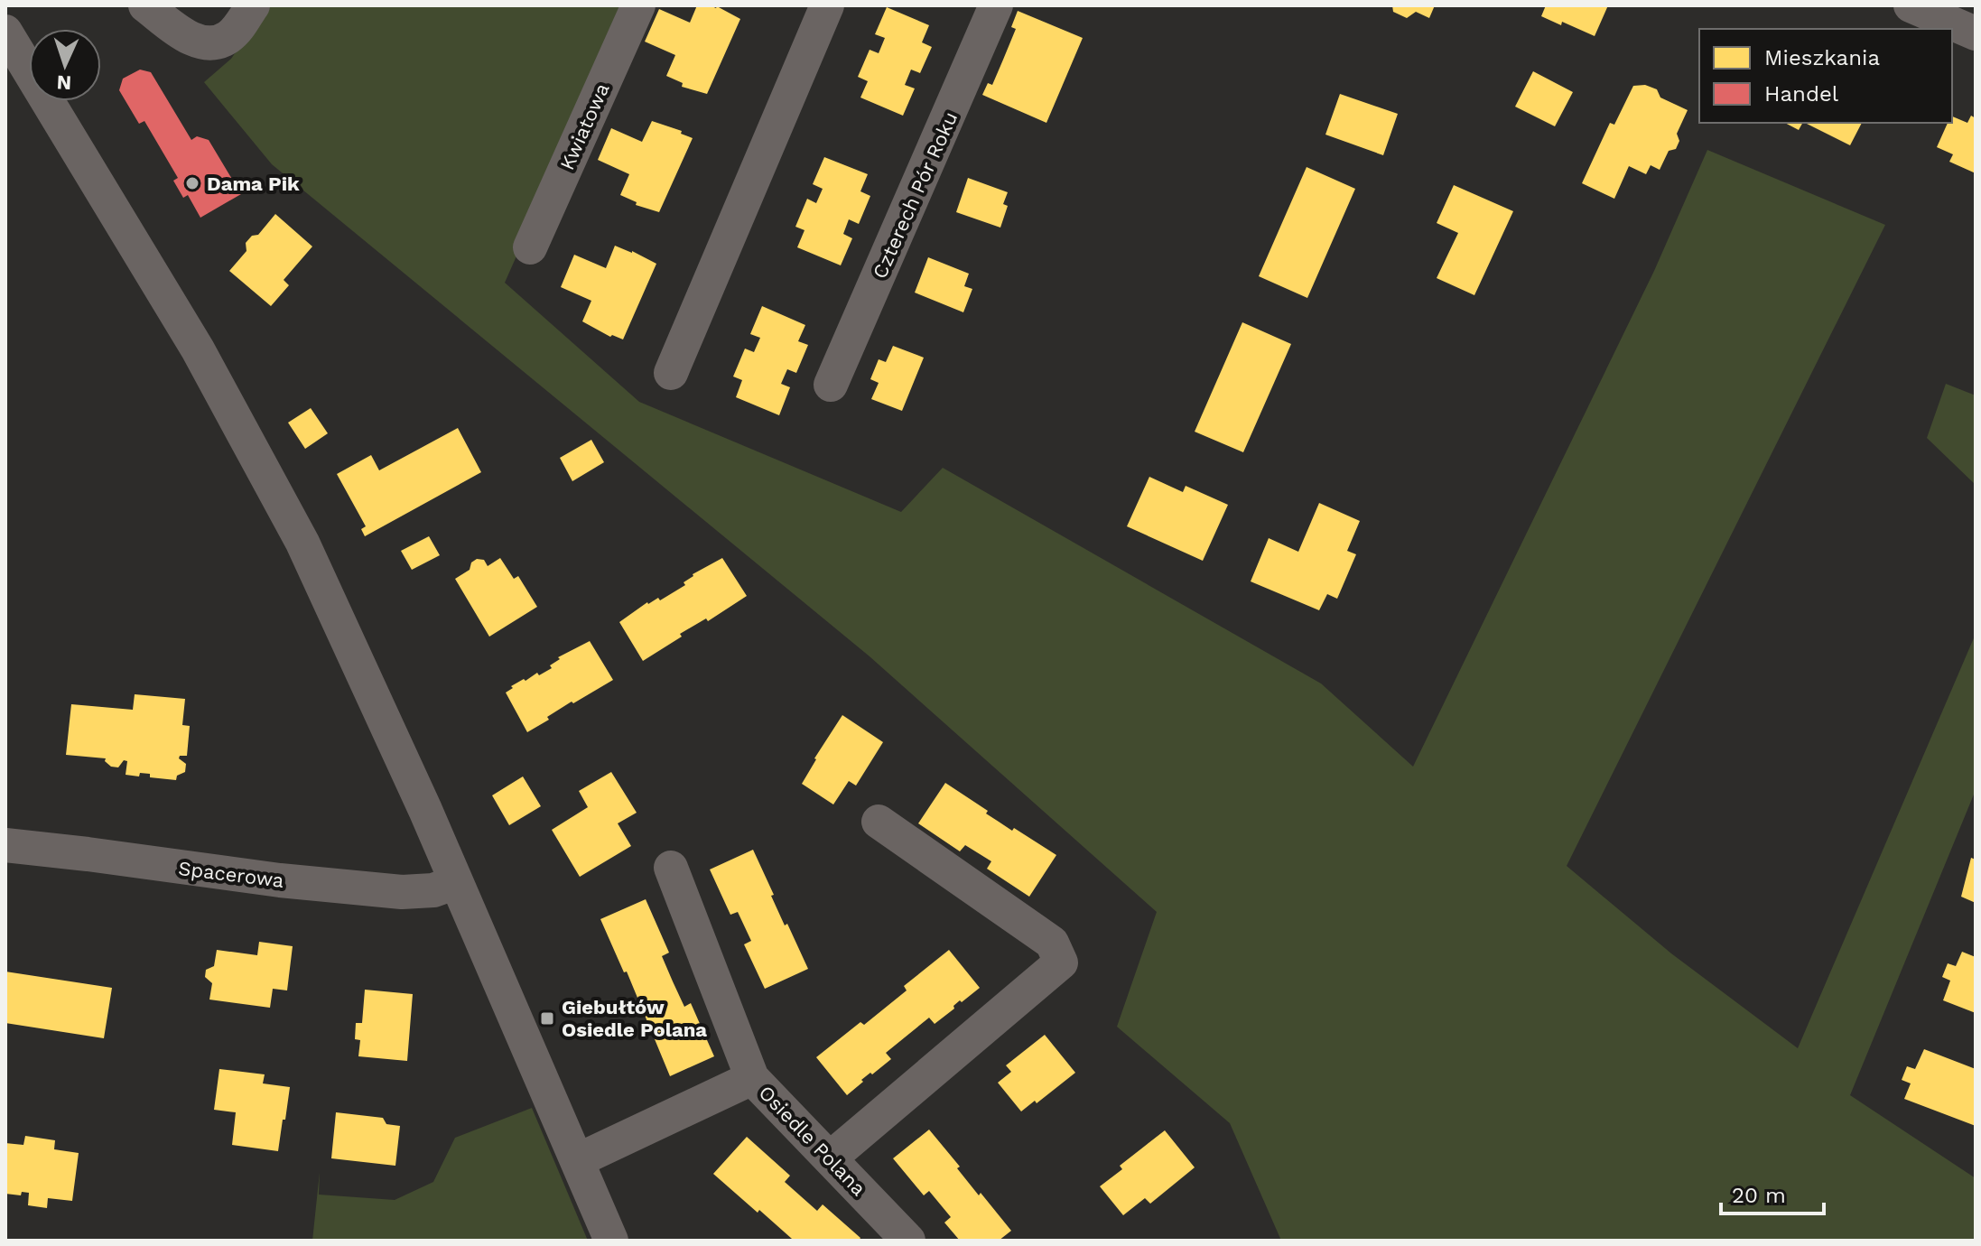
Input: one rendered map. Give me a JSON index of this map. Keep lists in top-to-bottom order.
{
  "streets": {
    "street": [
      "Kwiatowa",
      "Czterech Pór Roku",
      "Spacerowa",
      "Osiedle Polana"
    ]
  },
  "places": {
    "other": ["Dama Pik"],
    "transit": ["Giebułtów Osiedle Polana"]
  },
  "legend": ["Mieszkania", "Handel"],
  "scale_bar": "20 m",
  "north": "bottom"
}
